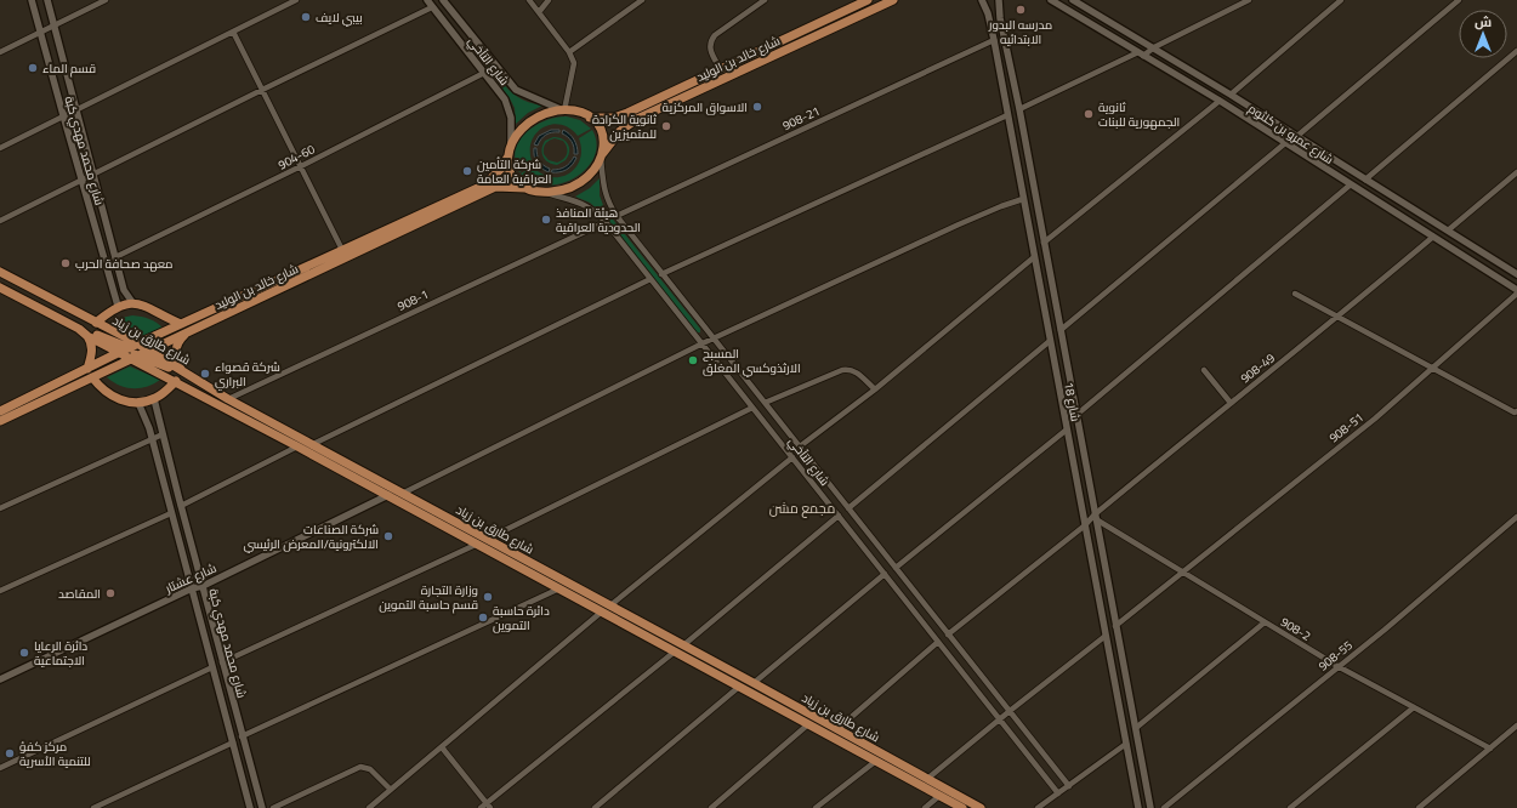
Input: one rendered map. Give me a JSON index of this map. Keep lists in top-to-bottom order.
{
  "streets": {
    "main road": ["شارع خالد بن الوليد", "شارع طارق بن زياد"],
    "street": [
      "شارع التآخي",
      "908-21",
      "شارع عمرو بن كلثوم",
      "شارع محمد مهدي كبة",
      "904-60",
      "908-1",
      "908-49",
      "شارع 18",
      "908-51",
      "شارع عشتار",
      "908-2",
      "908-55"
    ]
  },
  "crossings": [
    ["شارع خالد بن الوليد", "شارع التآخي"],
    ["شارع خالد بن الوليد", "شارع طارق بن زياد"],
    ["شارع التآخي", "908-21"],
    ["شارع التآخي", "904-60"],
    ["شارع التآخي", "908-1"],
    ["شارع التآخي", "908-49"],
    ["908-21", "شارع 18"],
    ["شارع عمرو بن كلثوم", "908-49"],
    ["شارع عمرو بن كلثوم", "908-51"],
    ["شارع محمد مهدي كبة", "904-60"],
    ["شارع محمد مهدي كبة", "شارع عشتار"],
    ["908-1", "شارع طارق بن زياد"],
    ["شارع طارق بن زياد", "شارع عشتار"],
    ["908-49", "شارع 18"],
    ["908-49", "908-2"],
    ["شارع 18", "908-51"],
    ["شارع 18", "908-2"],
    ["908-51", "908-2"],
    ["908-2", "908-55"]
  ],
  "districts": ["مجمع مشن"],
  "places": [
    "مدرسه البدور الابتدائيه",
    "بيبي لايف",
    "قسم الماء",
    "الاسواق المركزية",
    "ثانوية الجمهورية للبنات",
    "ثانوية الكرادة للمتميزين",
    "شركة التأمين العراقية العامة",
    "هيئة المنافذ الحدودية العراقية",
    "معهد صحافة الحرب",
    "المسبح الارثذوكسي المغلق",
    "شركة قصواء البراري",
    "شركة الصناعات الالكترونية/المعرض الرئيسي",
    "المقاصد",
    "وزارة التجارة قسم حاسبة التموين",
    "دائرة حاسبة التموين",
    "دائرة الرعايا الاجتماعية",
    "مركز كفؤ للتنمية الأسرية"
  ],
  "north": "top"
}
